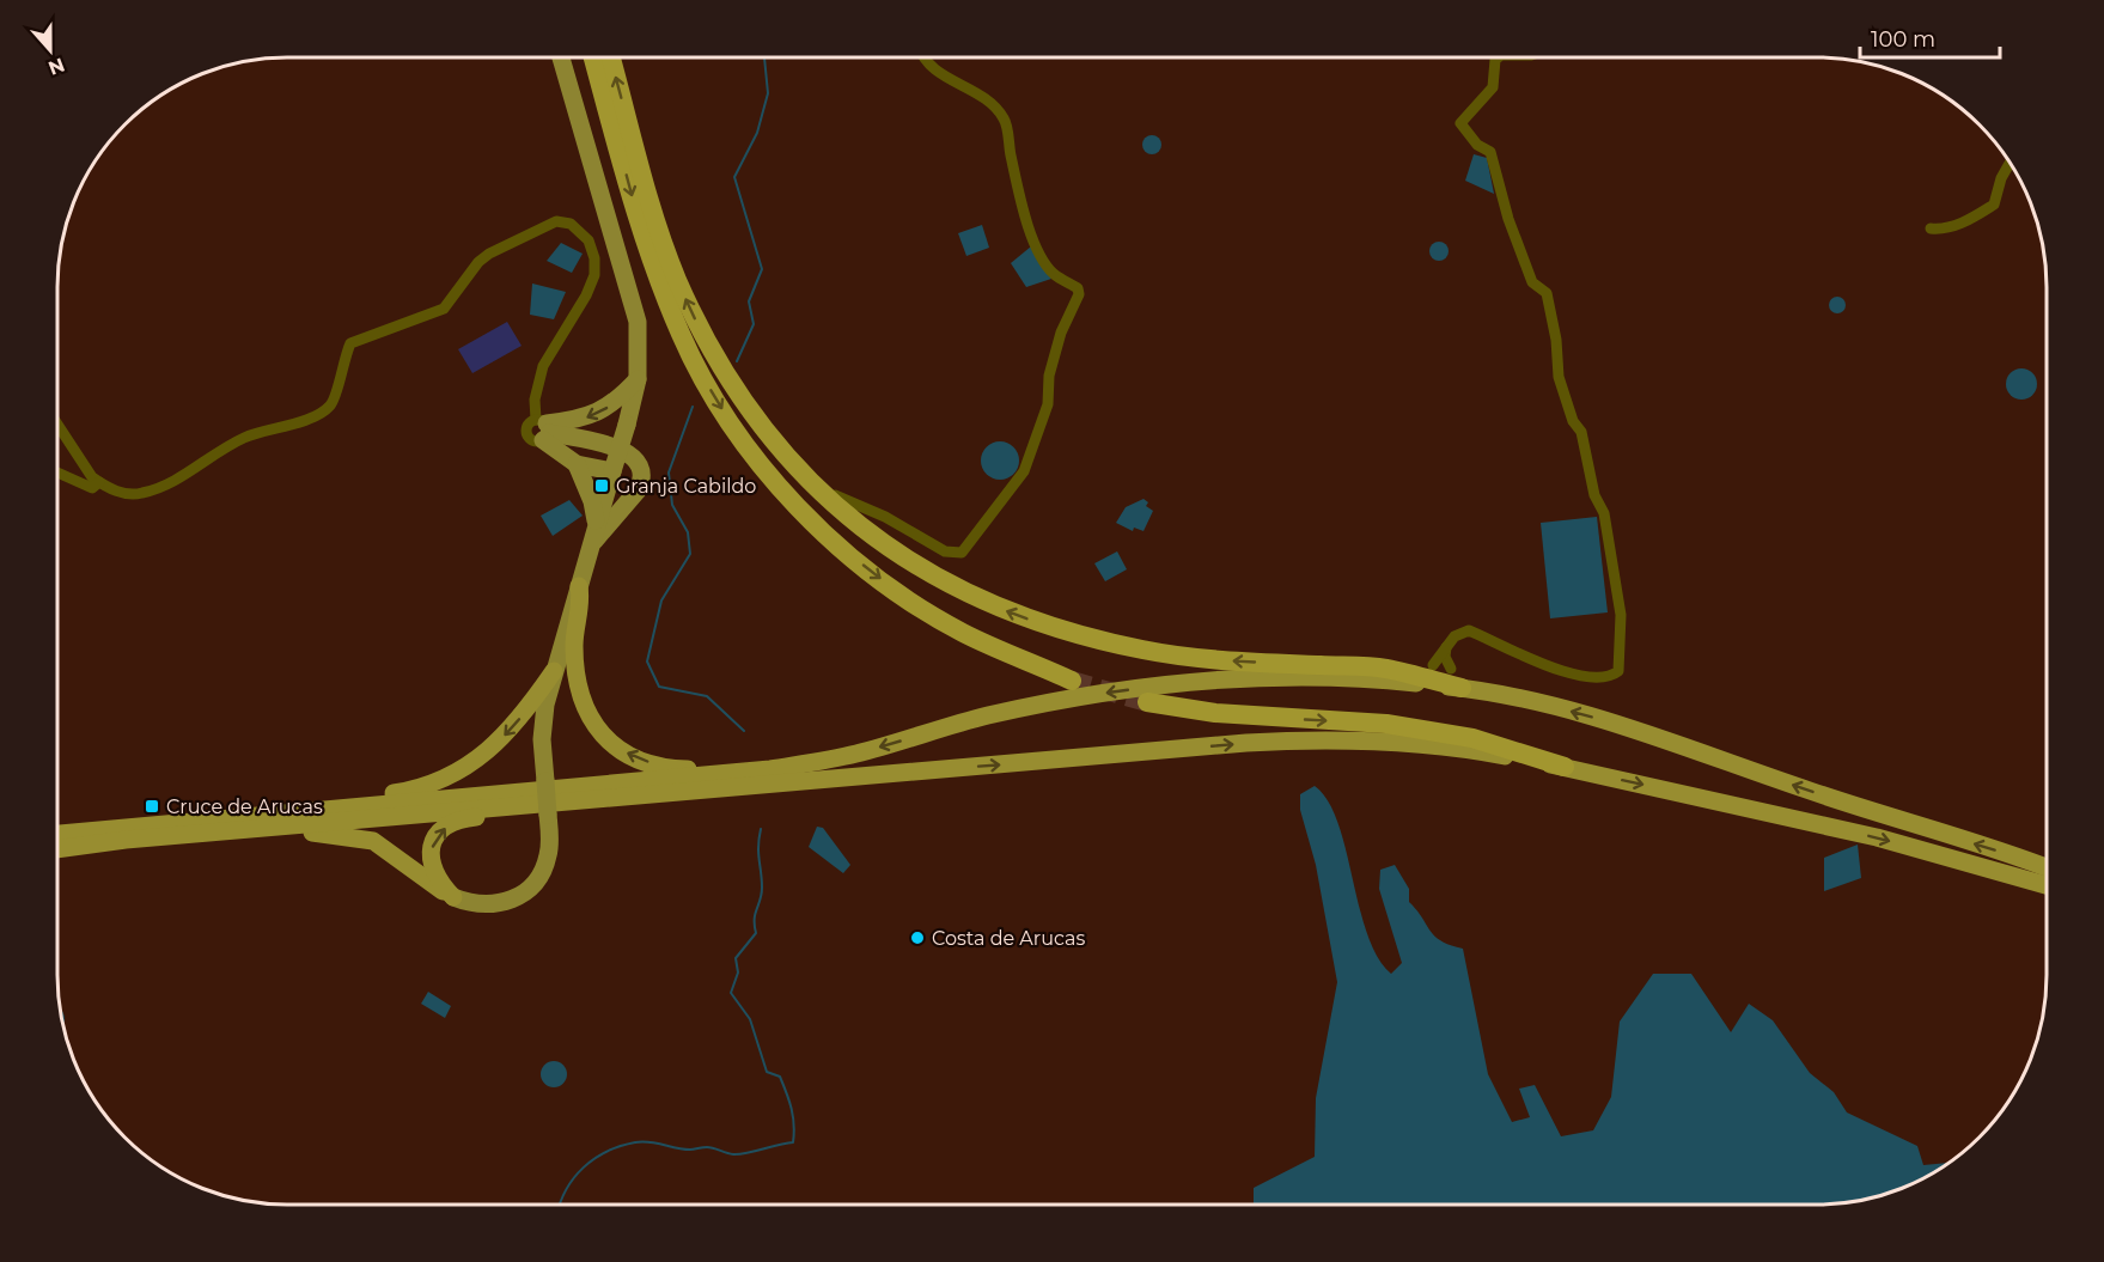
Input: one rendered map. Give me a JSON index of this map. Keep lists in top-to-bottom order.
{
  "places": {
    "transit": ["Granja Cabildo", "Cruce de Arucas"],
    "other": ["Costa de Arucas"]
  },
  "scale_bar": "100 m",
  "north": "bottom"
}
